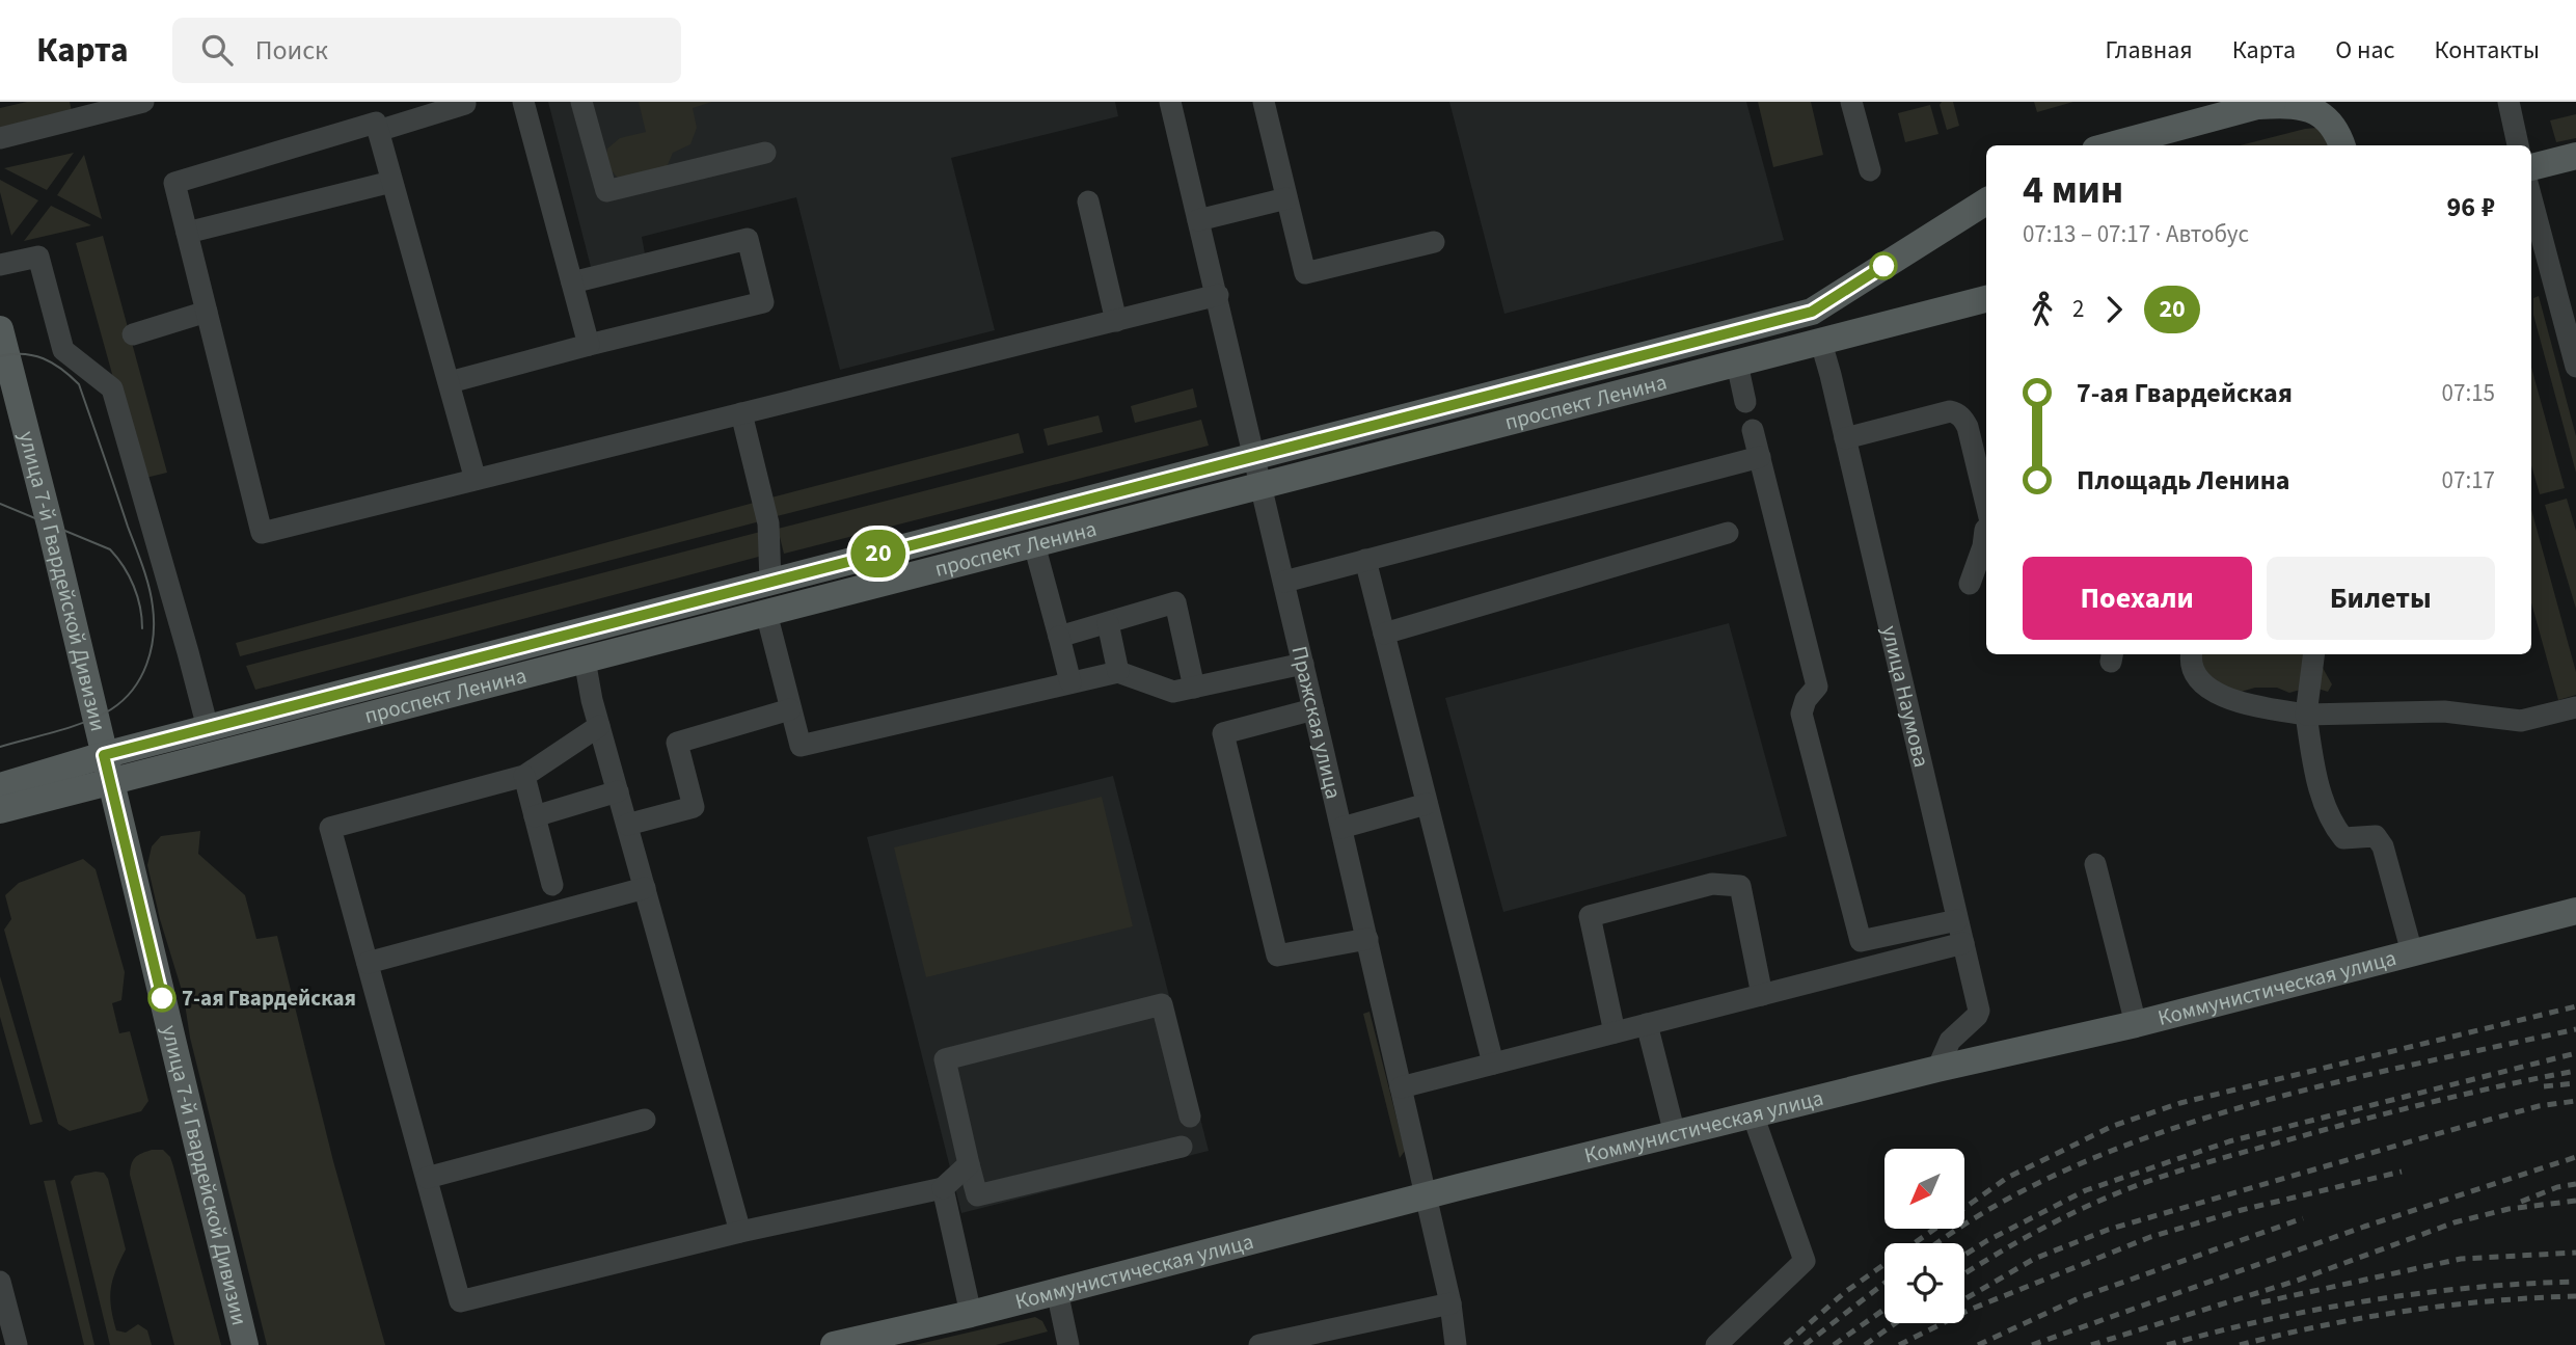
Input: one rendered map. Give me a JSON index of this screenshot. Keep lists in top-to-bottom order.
{
  "streets": {
    "main road": [
      "проспект Ленина",
      "улица 7-й Гвардейской Дивизии",
      "улица Наумова",
      "Коммунистическая улица"
    ],
    "street": ["Пражская улица"]
  },
  "crossings": [
    ["проспект Ленина", "улица 7-й Гвардейской Дивизии"],
    ["проспект Ленина", "улица Наумова"],
    ["проспект Ленина", "Пражская улица"],
    ["улица Наумова", "Коммунистическая улица"],
    ["Пражская улица", "Коммунистическая улица"]
  ],
  "places": ["7-ая Гвардейская"],
  "lines": ["bus line 20"],
  "north": "bottom left",
  "page": {
    "header": "Карта",
    "search": "Поиск",
    "nav": [
      "Главная",
      "Карта",
      "О нас",
      "Контакты"
    ],
    "on_map": "20",
    "heading": ["4 мин", "07:13 – 07:17 · Автобус", "96 ₽"],
    "legs": ["2", "20"],
    "list": [
      {
        "name": "7-ая Гвардейская",
        "value": "07:15"
      },
      {
        "name": "Площадь Ленина",
        "value": "07:17"
      }
    ],
    "buttons": ["Поехали", "Билеты"]
  }
}
